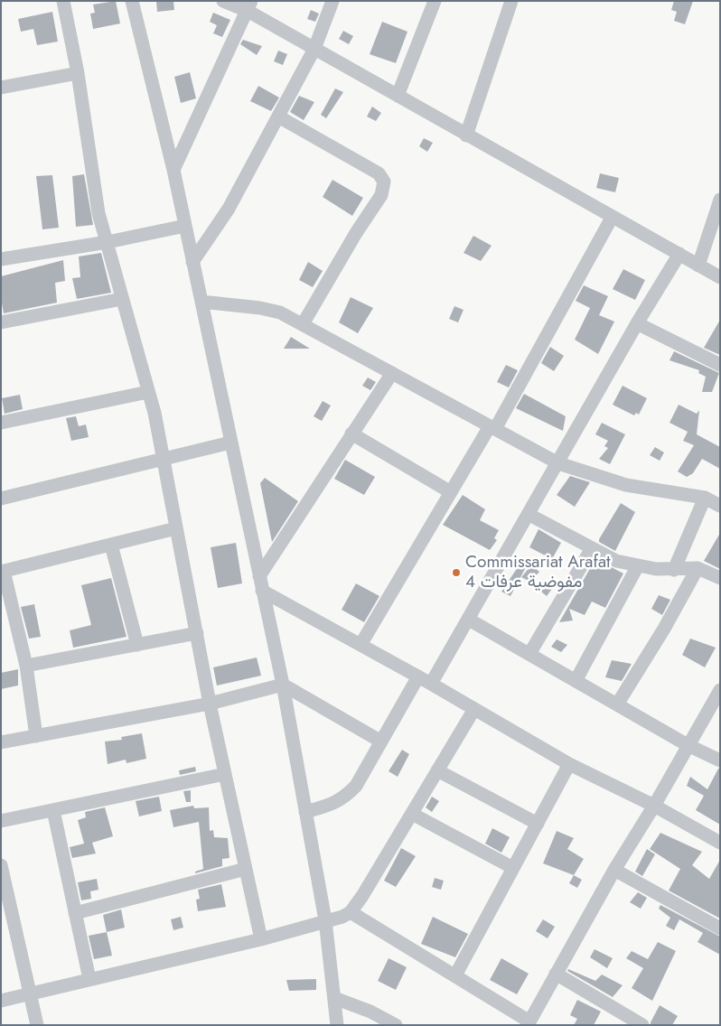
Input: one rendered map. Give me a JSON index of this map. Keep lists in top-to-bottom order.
{
  "places": ["Commissariat Arafat 4 مفوضية عرفات"]
}
